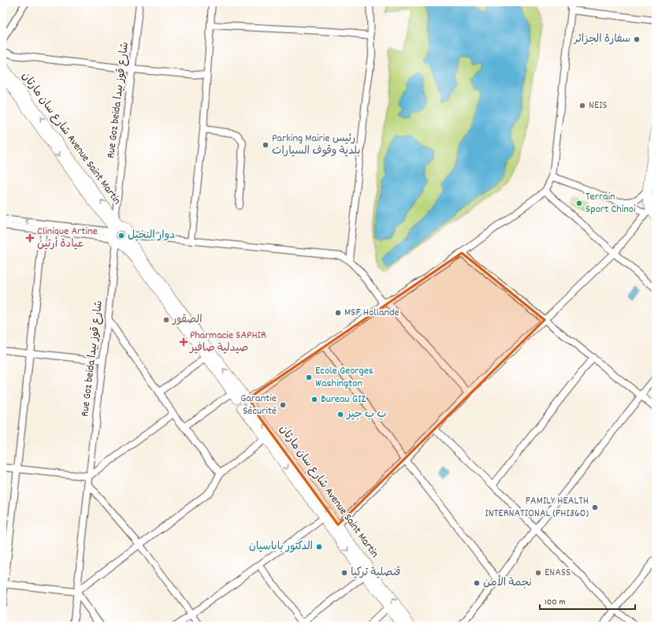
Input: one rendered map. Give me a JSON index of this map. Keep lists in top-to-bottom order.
{
  "streets": {
    "main road": ["شارع سان مارتان Avenue Saint Martin"],
    "street": ["Rue Goz beida شارع قوز بيدا"]
  },
  "crossings": [
    ["Rue Goz beida شارع قوز بيدا", "شارع سان مارتان Avenue Saint Martin"]
  ],
  "places": {
    "other": [
      "سفارة الجزائر",
      "NEIS",
      "Parking Mairie رئيس بلدية وقوف السيارات",
      "Terrain Sport Chinoi",
      "دوار النخيل",
      "MSF Hollande",
      "الصقور",
      "Ecole Georges Washington",
      "Bureau GIZ",
      "Garantie Sécurité",
      "ب ب جيز",
      "FAMILY HEALTH INTERNATIONAL (FHI360)",
      "الدكتور باباسيان",
      "قنصلية تركيا",
      "ENASS",
      "نجمة الأمن"
    ],
    "health": ["Clinique Artine عيادة أرتين", "Pharmacie SAPHIR صيدلية صافير"]
  },
  "scale_bar": "100 m"
}
